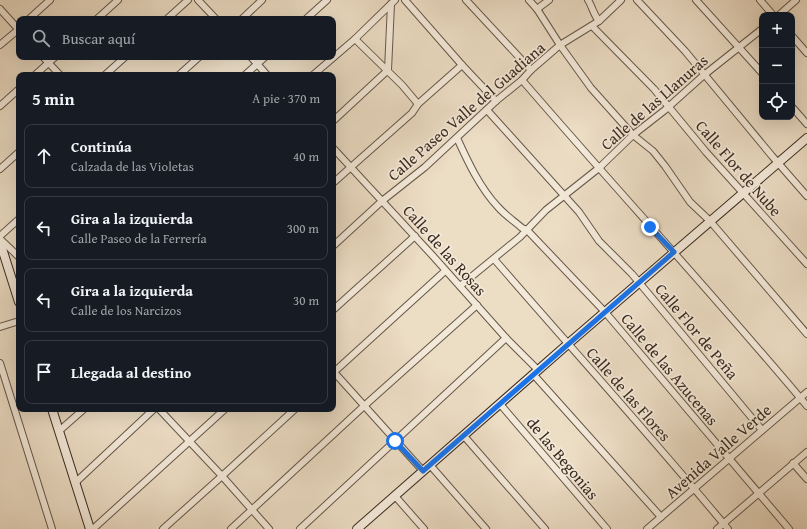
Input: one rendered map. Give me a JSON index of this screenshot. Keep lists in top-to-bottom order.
{
  "streets": {
    "street": [
      "Calle de las Llanuras",
      "Calle Paseo Valle del Guadiana",
      "Calle Flor de Nube",
      "Calle de las Rosas",
      "Calle Flor de Peña",
      "Calle de las Azucenas",
      "Calle de las Flores",
      "Avenida Valle Verde",
      "de las Begonias"
    ]
  },
  "crossings": [
    ["Calle de las Llanuras", "Calle Flor de Nube"],
    ["Calle de las Llanuras", "Calle de las Rosas"],
    ["Calle de las Llanuras", "Calle Flor de Peña"],
    ["Calle de las Llanuras", "Calle de las Azucenas"],
    ["Calle de las Llanuras", "Calle de las Flores"],
    ["Calle Paseo Valle del Guadiana", "Calle Flor de Nube"],
    ["Calle Paseo Valle del Guadiana", "Calle de las Rosas"],
    ["Calle Paseo Valle del Guadiana", "Calle Flor de Peña"],
    ["Calle Paseo Valle del Guadiana", "Calle de las Azucenas"],
    ["Calle de las Rosas", "Avenida Valle Verde"],
    ["Calle Flor de Peña", "Avenida Valle Verde"],
    ["Calle de las Azucenas", "Avenida Valle Verde"],
    ["Calle de las Flores", "Avenida Valle Verde"]
  ],
  "page": {
    "map_buttons": ["+", "−"],
    "search": "Buscar aquí",
    "heading": ["5 min", "A pie · 370 m"],
    "list": [
      ["Continúa", "Calzada de las Violetas", "40 m"],
      ["Gira a la izquierda", "Calle Paseo de la Ferrería", "300 m"],
      ["Gira a la izquierda", "Calle de los Narcizos", "30 m"],
      "Llegada al destino"
    ]
  }
}
